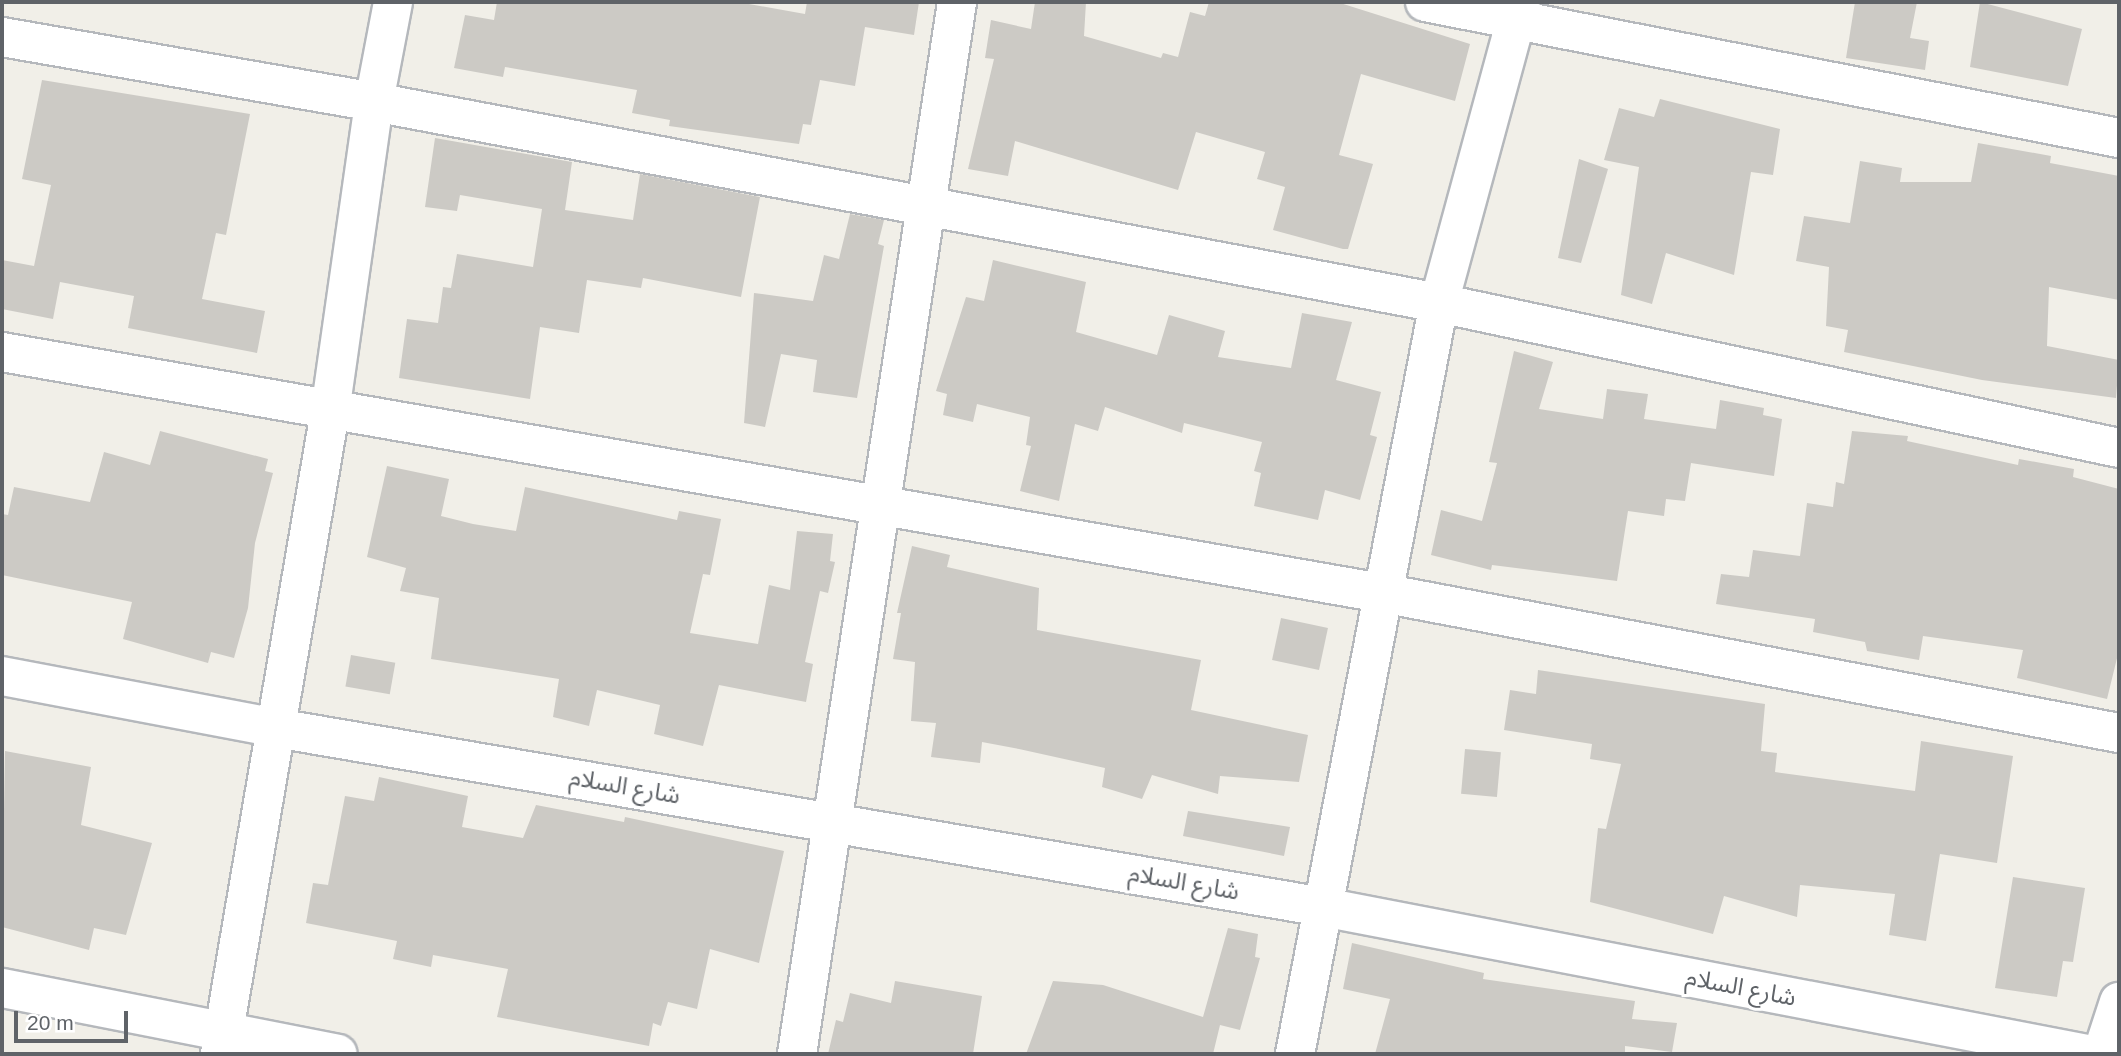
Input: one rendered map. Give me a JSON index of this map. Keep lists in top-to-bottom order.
{
  "streets": {
    "street": ["شارع السلام"]
  },
  "scale_bar": "20 m"
}
